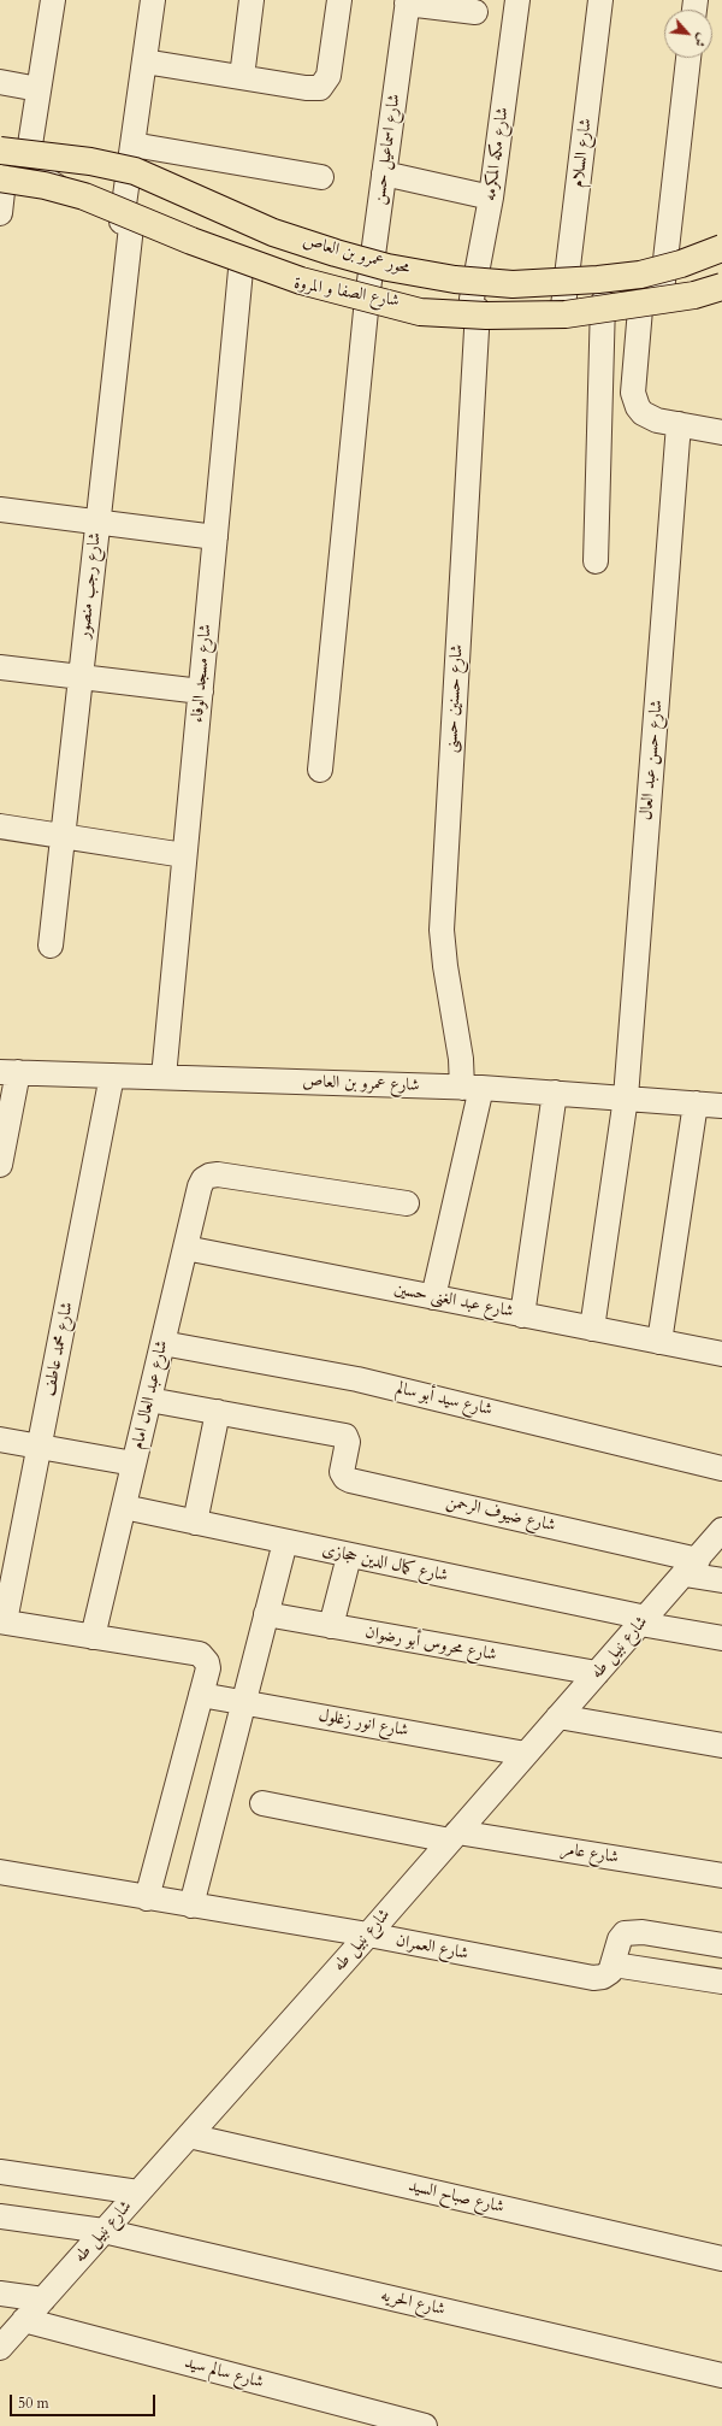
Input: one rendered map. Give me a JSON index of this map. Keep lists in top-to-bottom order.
{
  "streets": {
    "main road": ["محور عمرو بن العاص"],
    "street": [
      "شارع اسماعيل حسن",
      "شارع السلام",
      "شارع مكه المكرمه",
      "شارع الصفا و المروة",
      "شارع رجب منصور",
      "شارع مسجد الوفاء",
      "شارع حسنين حسنى",
      "شارع حسن عبد العال",
      "شارع عمرو بن العاص",
      "شارع عبد الغنى حسين",
      "شارع محمد عاطف",
      "شارع عبد العال امام",
      "شارع سيد أبو سالم",
      "شارع ضيوف الرحمن",
      "شارع كمال الدين حجازى",
      "شارع محروس أبو رضوان",
      "شارع نبيل طه",
      "شارع انور زغلول",
      "شارع عامر",
      "شارع العمران",
      "شارع صباح السيد",
      "شارع الحريه",
      "شارع سالم سيد"
    ]
  },
  "crossings": [
    ["شارع اسماعيل حسن", "شارع الصفا و المروة"],
    ["شارع السلام", "شارع الصفا و المروة"],
    ["شارع مكه المكرمه", "شارع الصفا و المروة"],
    ["شارع مكه المكرمه", "شارع حسنين حسنى"],
    ["محور عمرو بن العاص", "شارع الصفا و المروة"],
    ["شارع الصفا و المروة", "شارع رجب منصور"],
    ["شارع الصفا و المروة", "شارع مسجد الوفاء"],
    ["شارع الصفا و المروة", "شارع حسنين حسنى"],
    ["شارع مسجد الوفاء", "شارع عمرو بن العاص"],
    ["شارع حسنين حسنى", "شارع عمرو بن العاص"],
    ["شارع حسنين حسنى", "شارع عبد الغنى حسين"],
    ["شارع حسن عبد العال", "شارع عمرو بن العاص"],
    ["شارع حسن عبد العال", "شارع عبد الغنى حسين"],
    ["شارع عمرو بن العاص", "شارع محمد عاطف"],
    ["شارع عبد الغنى حسين", "شارع عبد العال امام"],
    ["شارع عبد العال امام", "شارع سيد أبو سالم"],
    ["شارع عبد العال امام", "شارع كمال الدين حجازى"],
    ["شارع ضيوف الرحمن", "شارع نبيل طه"],
    ["شارع كمال الدين حجازى", "شارع نبيل طه"],
    ["شارع محروس أبو رضوان", "شارع نبيل طه"],
    ["شارع نبيل طه", "شارع انور زغلول"],
    ["شارع نبيل طه", "شارع عامر"],
    ["شارع نبيل طه", "شارع العمران"],
    ["شارع نبيل طه", "شارع صباح السيد"],
    ["شارع نبيل طه", "شارع الحريه"],
    ["شارع نبيل طه", "شارع سالم سيد"]
  ],
  "scale_bar": "50 m",
  "north": "bottom right"
}
